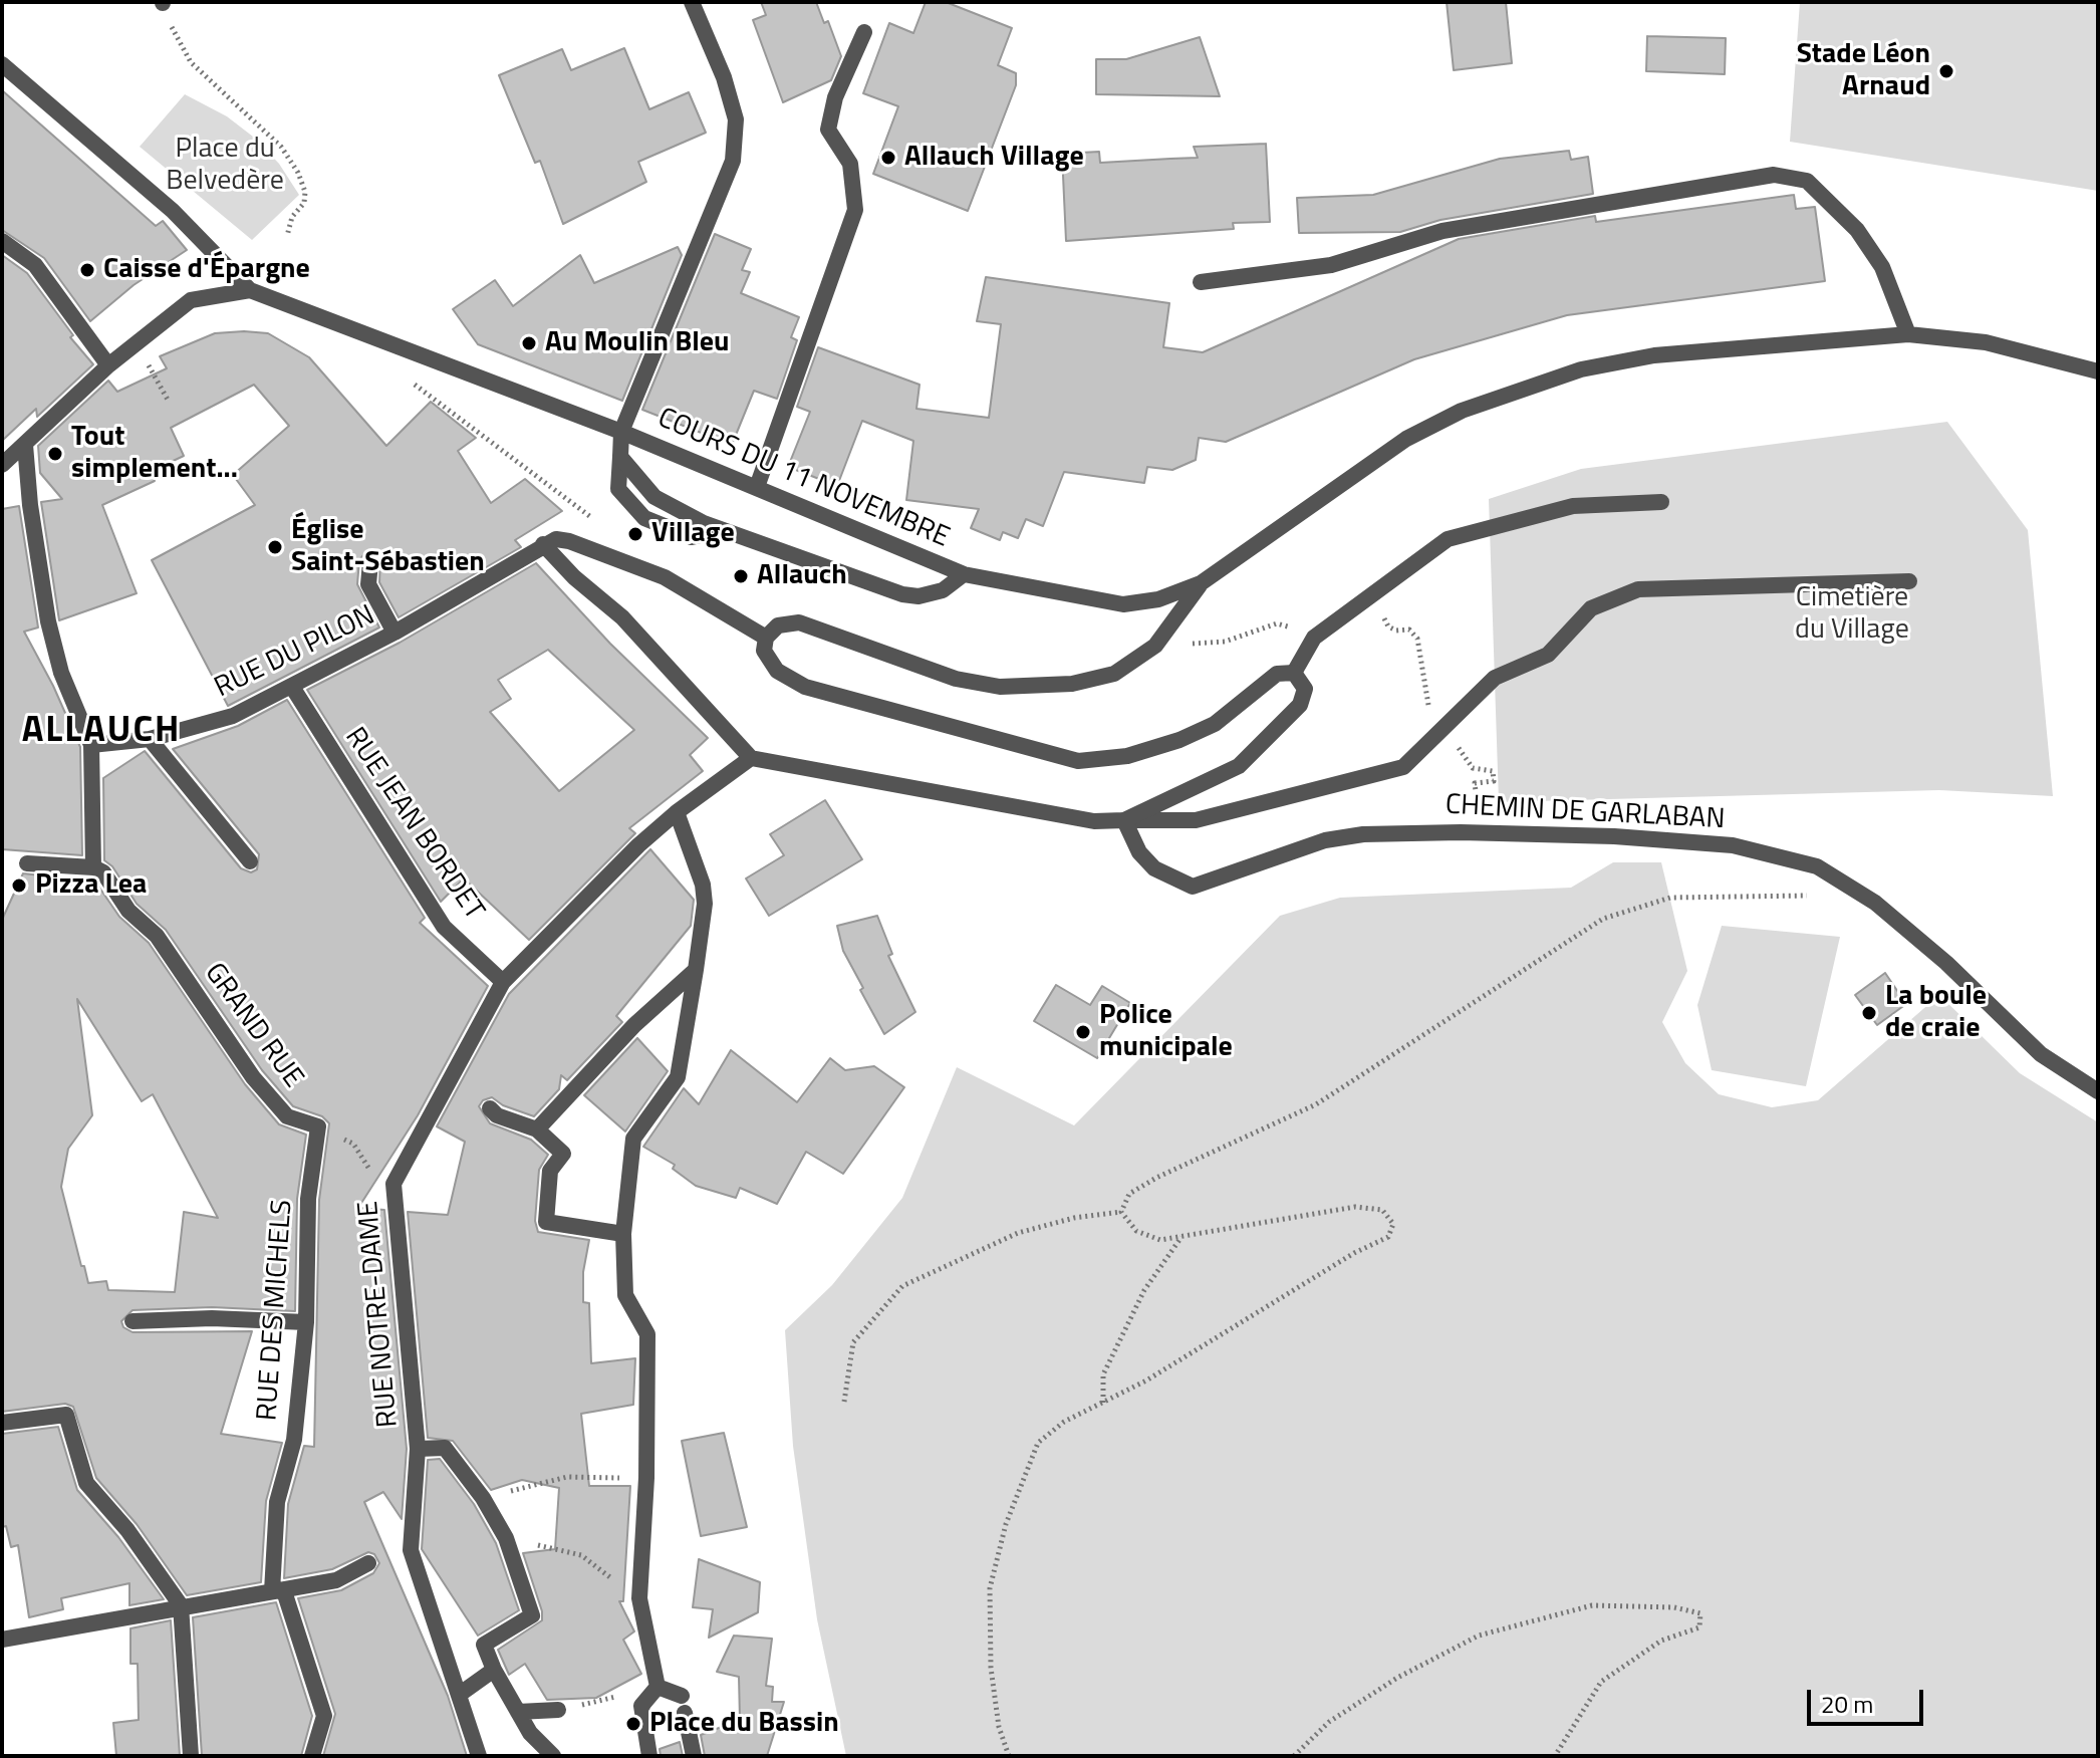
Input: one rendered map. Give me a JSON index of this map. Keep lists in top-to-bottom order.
{
  "streets": {
    "street": [
      "COURS DU 11 NOVEMBRE",
      "RUE DU PILON",
      "CHEMIN DE GARLABAN",
      "RUE JEAN BORDET",
      "GRAND RUE",
      "RUE DES MICHELS",
      "RUE NOTRE-DAME"
    ]
  },
  "crossings": [
    ["RUE DU PILON", "RUE JEAN BORDET"],
    ["RUE JEAN BORDET", "RUE NOTRE-DAME"],
    ["GRAND RUE", "RUE DES MICHELS"]
  ],
  "districts": ["ALLAUCH"],
  "parks": ["Place du Belvedère", "Cimetière du Village"],
  "places": [
    "Stade Léon Arnaud",
    "Allauch Village",
    "Caisse d'Épargne",
    "Au Moulin Bleu",
    "Tout simplement...",
    "Village",
    "Église Saint-Sébastien",
    "Allauch",
    "Pizza Lea",
    "La boule de craie",
    "Police municipale",
    "Place du Bassin"
  ],
  "scale_bar": "20 m"
}
